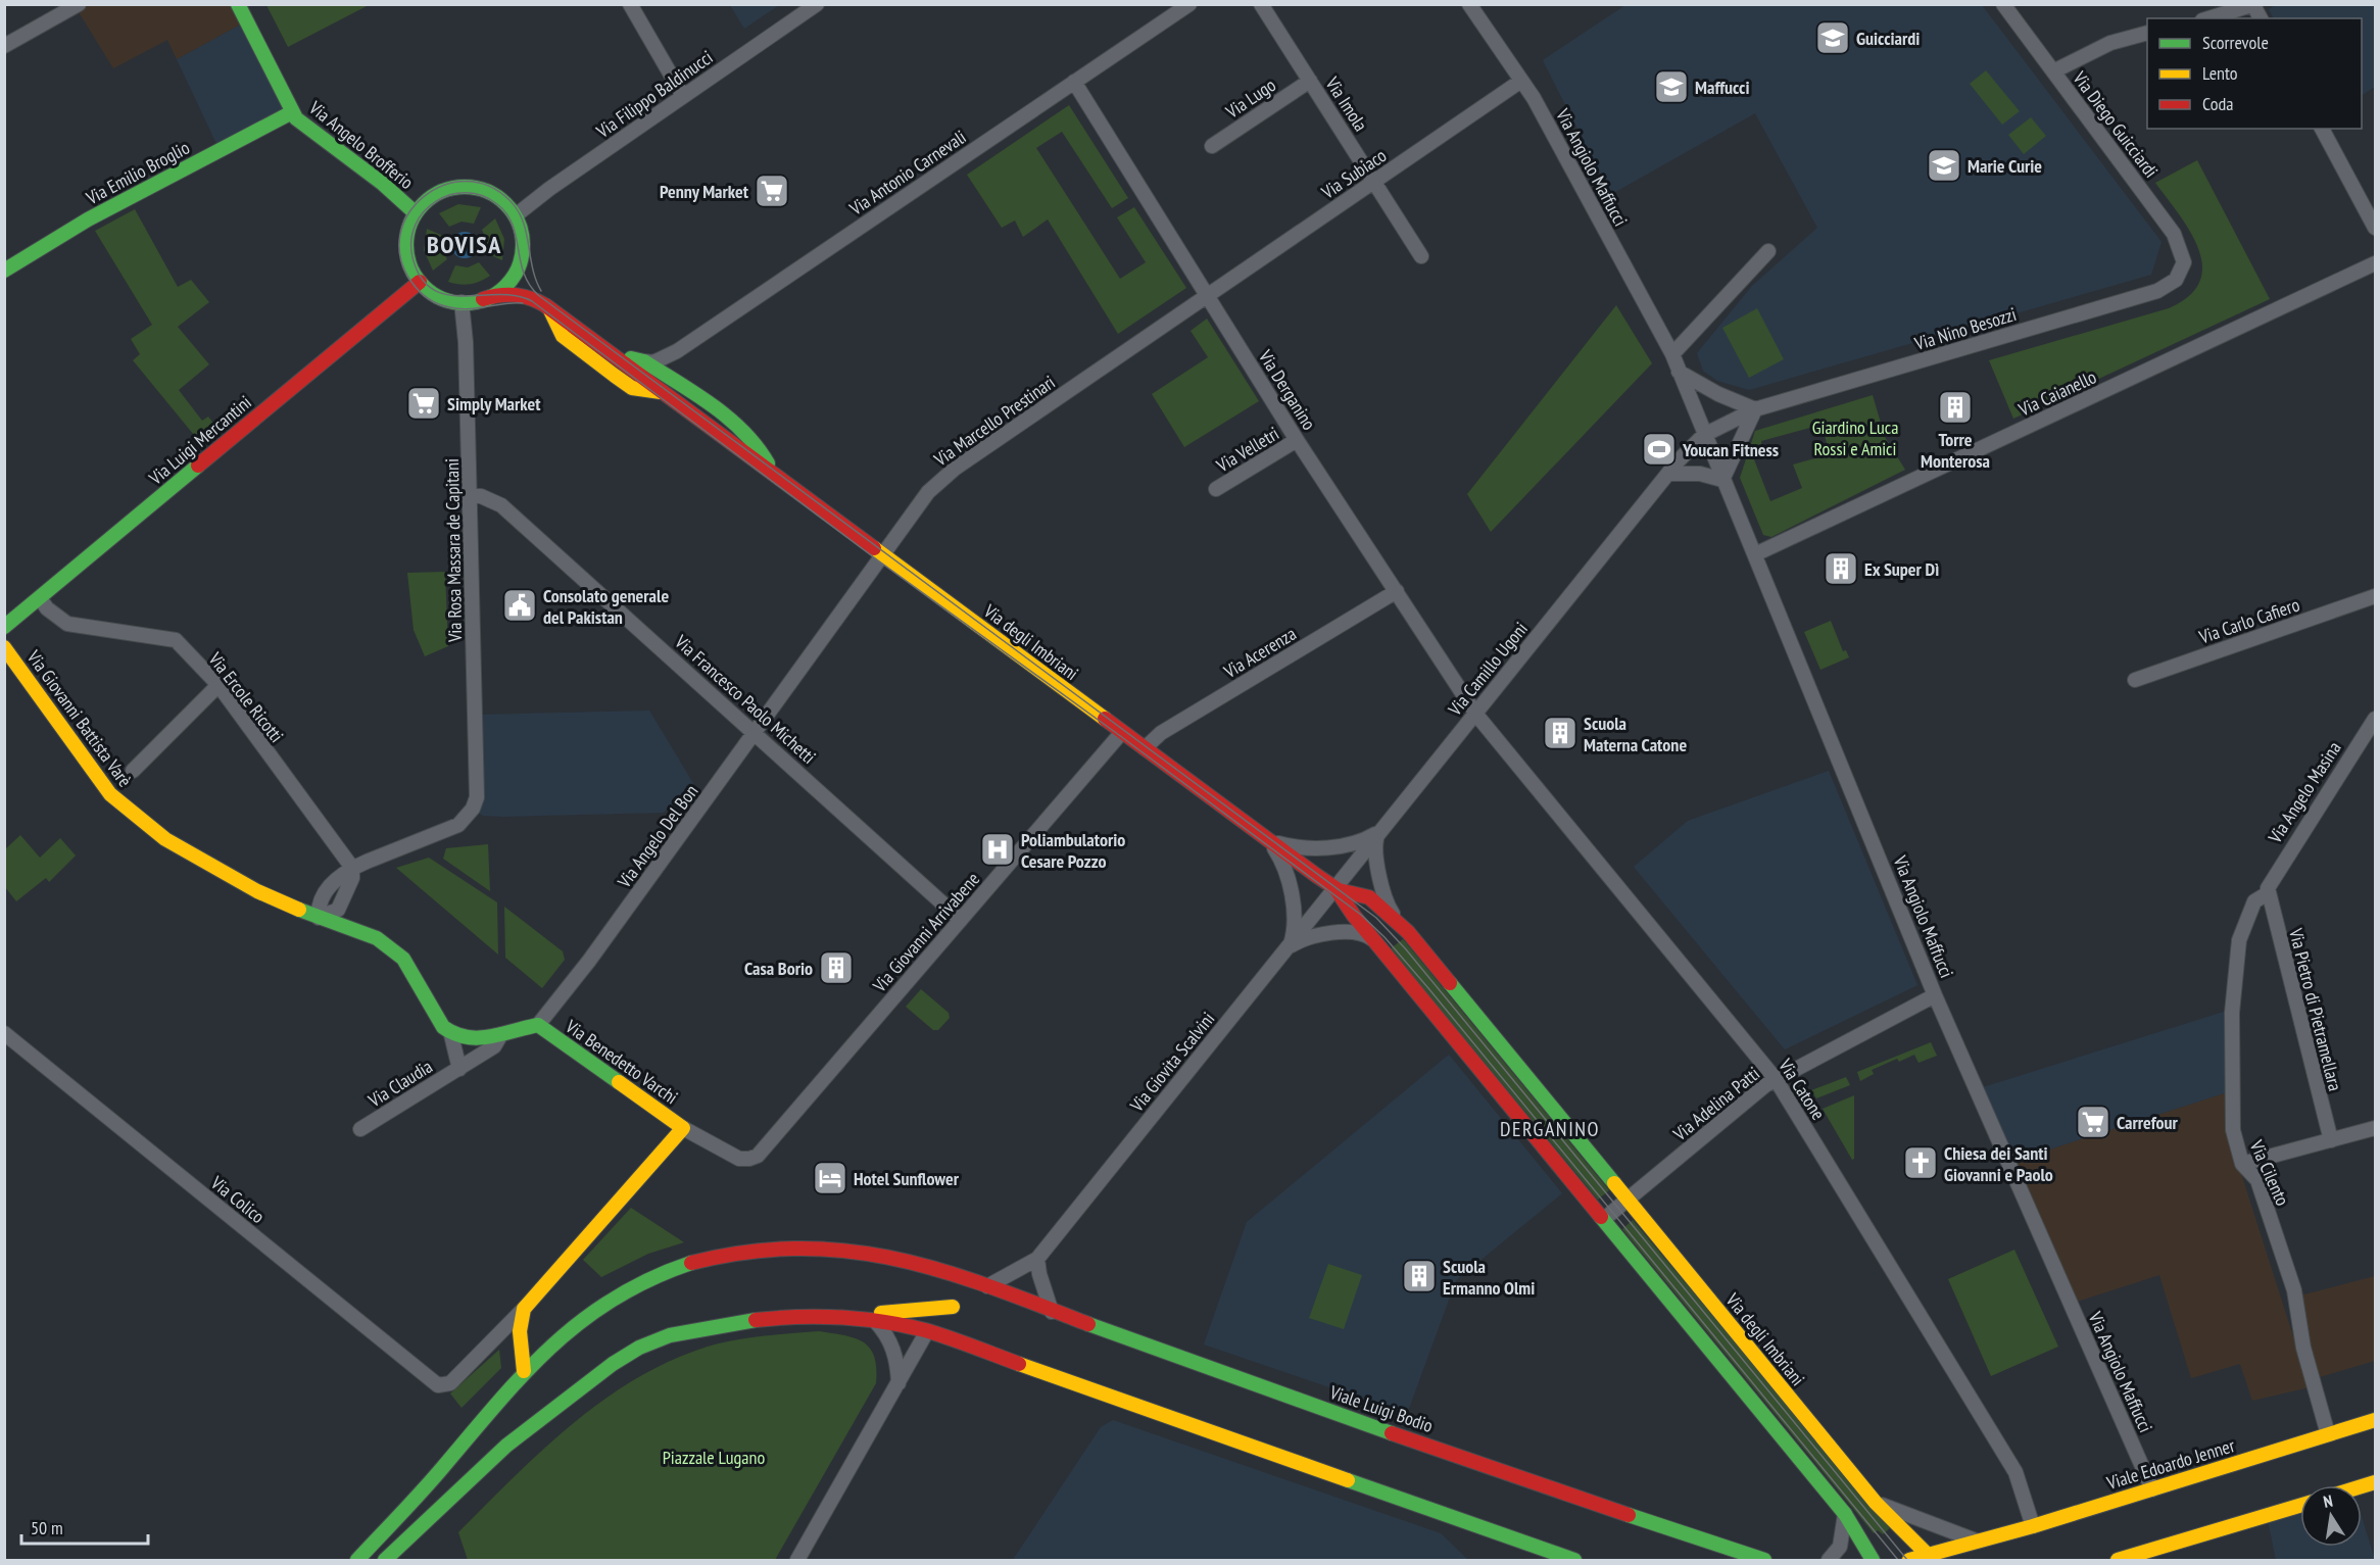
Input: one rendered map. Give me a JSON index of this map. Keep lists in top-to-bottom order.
{
  "streets": {
    "street": [
      "Via Filippo Baldinucci",
      "Via Lugo",
      "Via Imola",
      "Via Diego Guicciardi",
      "Via Angelo Brofferio",
      "Via Angiolo Maffucci",
      "Via Emilio Broglio",
      "Via Antonio Carnevali",
      "Via Subiaco",
      "Via Nino Besozzi",
      "Via Derganino",
      "Via Caianello",
      "Via Marcello Prestinari",
      "Via Luigi Mercantini",
      "Via Velletri",
      "Via Rosa Massara de Capitani",
      "Via Carlo Cafiero",
      "Via degli Imbriani",
      "Via Acerenza",
      "Via Camillo Ugoni",
      "Via Ercole Ricotti",
      "Via Francesco Paolo Michetti",
      "Via Giovanni Battista Varè",
      "Via Angelo Masina",
      "Via Angelo Del Bon",
      "Via Giovanni Arrivabene",
      "Via Pietro di Pietramellara",
      "Via Benedetto Varchi",
      "Via Giovita Scalvini",
      "Via Claudia",
      "Via Catone",
      "Via Adelina Patti",
      "Via Cilento",
      "Via Colico",
      "Viale Luigi Bodio",
      "Viale Edoardo Jenner"
    ]
  },
  "crossings": [
    ["Via Filippo Baldinucci", "Via Angelo Brofferio"],
    ["Via Filippo Baldinucci", "Via Luigi Mercantini"],
    ["Via Filippo Baldinucci", "Via Rosa Massara de Capitani"],
    ["Via Filippo Baldinucci", "Via degli Imbriani"],
    ["Via Lugo", "Via Imola"],
    ["Via Imola", "Via Subiaco"],
    ["Via Diego Guicciardi", "Via Nino Besozzi"],
    ["Via Angelo Brofferio", "Via Emilio Broglio"],
    ["Via Angelo Brofferio", "Via Luigi Mercantini"],
    ["Via Angelo Brofferio", "Via Rosa Massara de Capitani"],
    ["Via Angelo Brofferio", "Via degli Imbriani"],
    ["Via Angiolo Maffucci", "Via Subiaco"],
    ["Via Angiolo Maffucci", "Via Nino Besozzi"],
    ["Via Angiolo Maffucci", "Via Caianello"],
    ["Via Angiolo Maffucci", "Via Camillo Ugoni"],
    ["Via Angiolo Maffucci", "Via Adelina Patti"],
    ["Via Angiolo Maffucci", "Viale Edoardo Jenner"],
    ["Via Antonio Carnevali", "Via Derganino"],
    ["Via Antonio Carnevali", "Via degli Imbriani"],
    ["Via Subiaco", "Via Derganino"],
    ["Via Subiaco", "Via Marcello Prestinari"],
    ["Via Nino Besozzi", "Via Camillo Ugoni"],
    ["Via Derganino", "Via Marcello Prestinari"],
    ["Via Derganino", "Via Velletri"],
    ["Via Derganino", "Via Acerenza"],
    ["Via Derganino", "Via Camillo Ugoni"],
    ["Via Derganino", "Via Catone"],
    ["Via Marcello Prestinari", "Via degli Imbriani"],
    ["Via Marcello Prestinari", "Via Francesco Paolo Michetti"],
    ["Via Marcello Prestinari", "Via Angelo Del Bon"],
    ["Via Luigi Mercantini", "Via Rosa Massara de Capitani"],
    ["Via Luigi Mercantini", "Via degli Imbriani"],
    ["Via Luigi Mercantini", "Via Ercole Ricotti"],
    ["Via Rosa Massara de Capitani", "Via degli Imbriani"],
    ["Via Rosa Massara de Capitani", "Via Ercole Ricotti"],
    ["Via Rosa Massara de Capitani", "Via Francesco Paolo Michetti"],
    ["Via degli Imbriani", "Via Acerenza"],
    ["Via degli Imbriani", "Via Camillo Ugoni"],
    ["Via degli Imbriani", "Via Giovanni Arrivabene"],
    ["Via degli Imbriani", "Via Giovita Scalvini"],
    ["Via degli Imbriani", "Via Adelina Patti"],
    ["Via degli Imbriani", "Viale Edoardo Jenner"],
    ["Via Camillo Ugoni", "Via Giovita Scalvini"],
    ["Via Camillo Ugoni", "Via Catone"],
    ["Via Francesco Paolo Michetti", "Via Angelo Del Bon"],
    ["Via Francesco Paolo Michetti", "Via Giovanni Arrivabene"],
    ["Via Angelo Masina", "Via Pietro di Pietramellara"],
    ["Via Angelo Masina", "Via Cilento"],
    ["Via Angelo Del Bon", "Via Benedetto Varchi"],
    ["Via Giovanni Arrivabene", "Via Benedetto Varchi"],
    ["Via Pietro di Pietramellara", "Via Cilento"],
    ["Via Giovita Scalvini", "Viale Luigi Bodio"],
    ["Via Catone", "Via Adelina Patti"],
    ["Via Catone", "Viale Edoardo Jenner"],
    ["Via Cilento", "Viale Edoardo Jenner"]
  ],
  "districts": ["BOVISA", "DERGANINO"],
  "parks": ["Giardino Luca Rossi e Amici", "Piazzale Lugano"],
  "places": {
    "school or university": ["Guicciardi", "Maffucci", "Marie Curie"],
    "supermarket": ["Penny Market", "Simply Market", "Carrefour"],
    "building": [
      "Torre Monterosa",
      "Ex Super Dì",
      "Scuola Materna Catone",
      "Casa Borio",
      "Scuola Ermanno Olmi"
    ],
    "sports": ["Youcan Fitness"],
    "public building": ["Consolato generale del Pakistan"],
    "hospital": ["Poliambulatorio Cesare Pozzo"],
    "church": ["Chiesa dei Santi Giovanni e Paolo"],
    "hotel": ["Hotel Sunflower"]
  },
  "legend": ["Scorrevole", "Lento", "Coda"],
  "scale_bar": "50 m",
  "north": "top"
}
